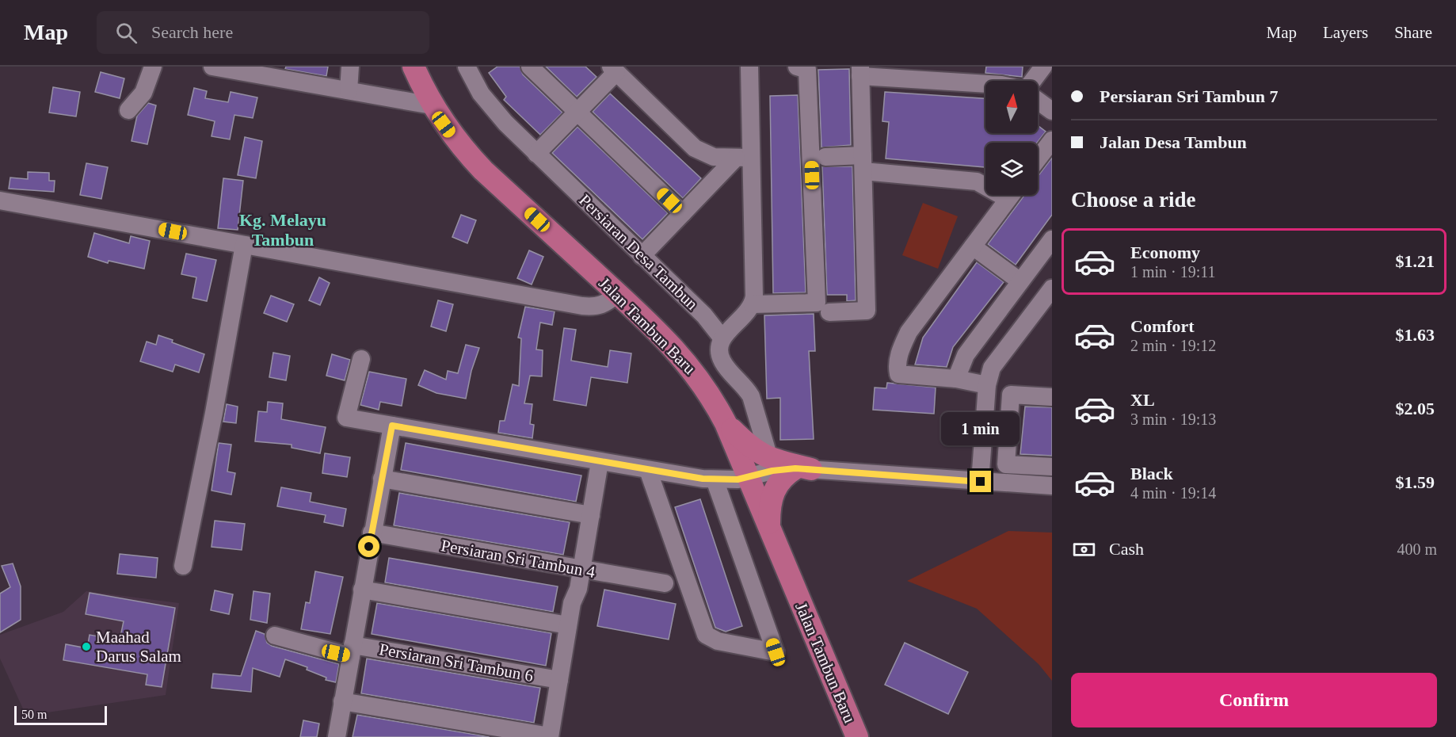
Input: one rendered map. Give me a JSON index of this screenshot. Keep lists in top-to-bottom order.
{
  "streets": {
    "main road": ["Jalan Tambun Baru"],
    "street": ["Persiaran Desa Tambun", "Persiaran Sri Tambun 4", "Persiaran Sri Tambun 6"]
  },
  "districts": ["Kg. Melayu Tambun"],
  "places": ["Maahad Darus Salam"],
  "scale_bar": "50 m",
  "north": "top",
  "page": {
    "header": "Map",
    "search": "Search here",
    "nav": ["Map", "Layers", "Share"],
    "banner": ["Persiaran Sri Tambun 7", "Jalan Desa Tambun"],
    "heading": "Choose a ride",
    "list": [
      {
        "name": "Economy",
        "note": "1 min · 19:11",
        "value": "$1.21"
      },
      {
        "name": "Comfort",
        "note": "2 min · 19:12",
        "value": "$1.63"
      },
      {
        "name": "XL",
        "note": "3 min · 19:13",
        "value": "$2.05"
      },
      {
        "name": "Black",
        "note": "4 min · 19:14",
        "value": "$1.59"
      }
    ],
    "bubble": "1 min",
    "pay": ["Cash", "400 m"],
    "buttons": "Confirm",
    "scale": "50 m"
  }
}
